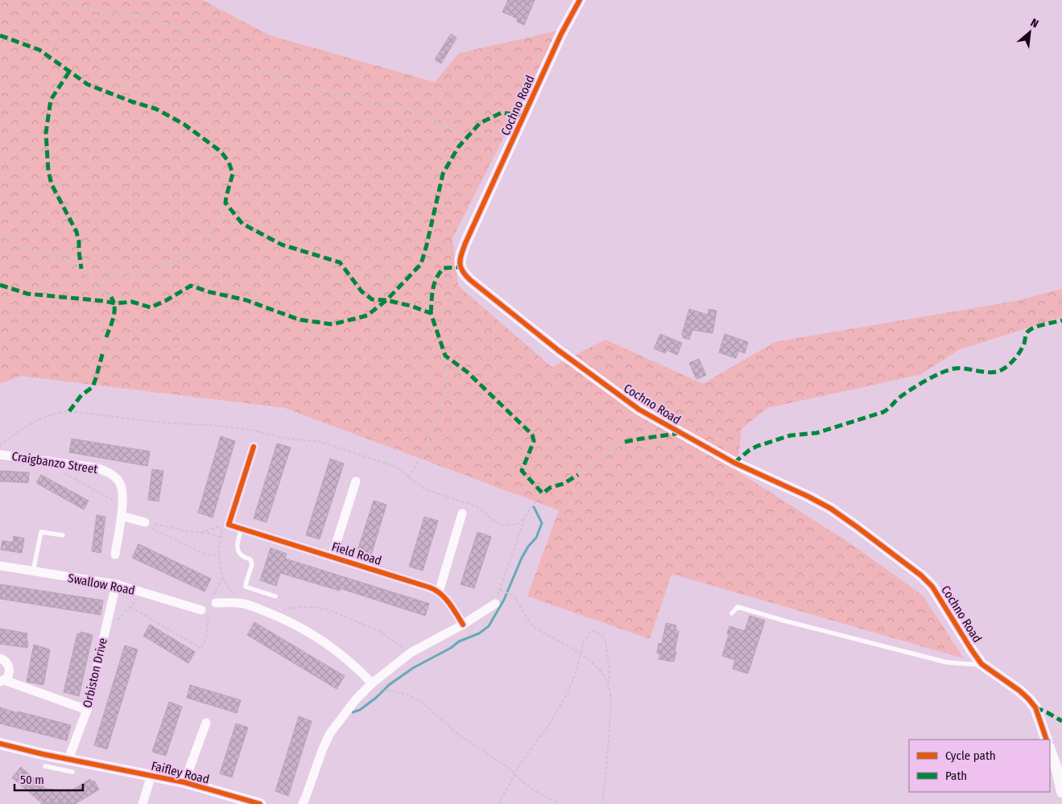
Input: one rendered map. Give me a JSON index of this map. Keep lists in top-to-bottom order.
{
  "streets": {
    "street": [
      "Cochno Road",
      "Craigbanzo Street",
      "Field Road",
      "Swallow Road",
      "Orbiston Drive",
      "Faifley Road"
    ]
  },
  "crossings": [
    ["Swallow Road", "Orbiston Drive"],
    ["Orbiston Drive", "Faifley Road"]
  ],
  "legend": ["Cycle path", "Path"],
  "scale_bar": "50 m",
  "north": "top right"
}
